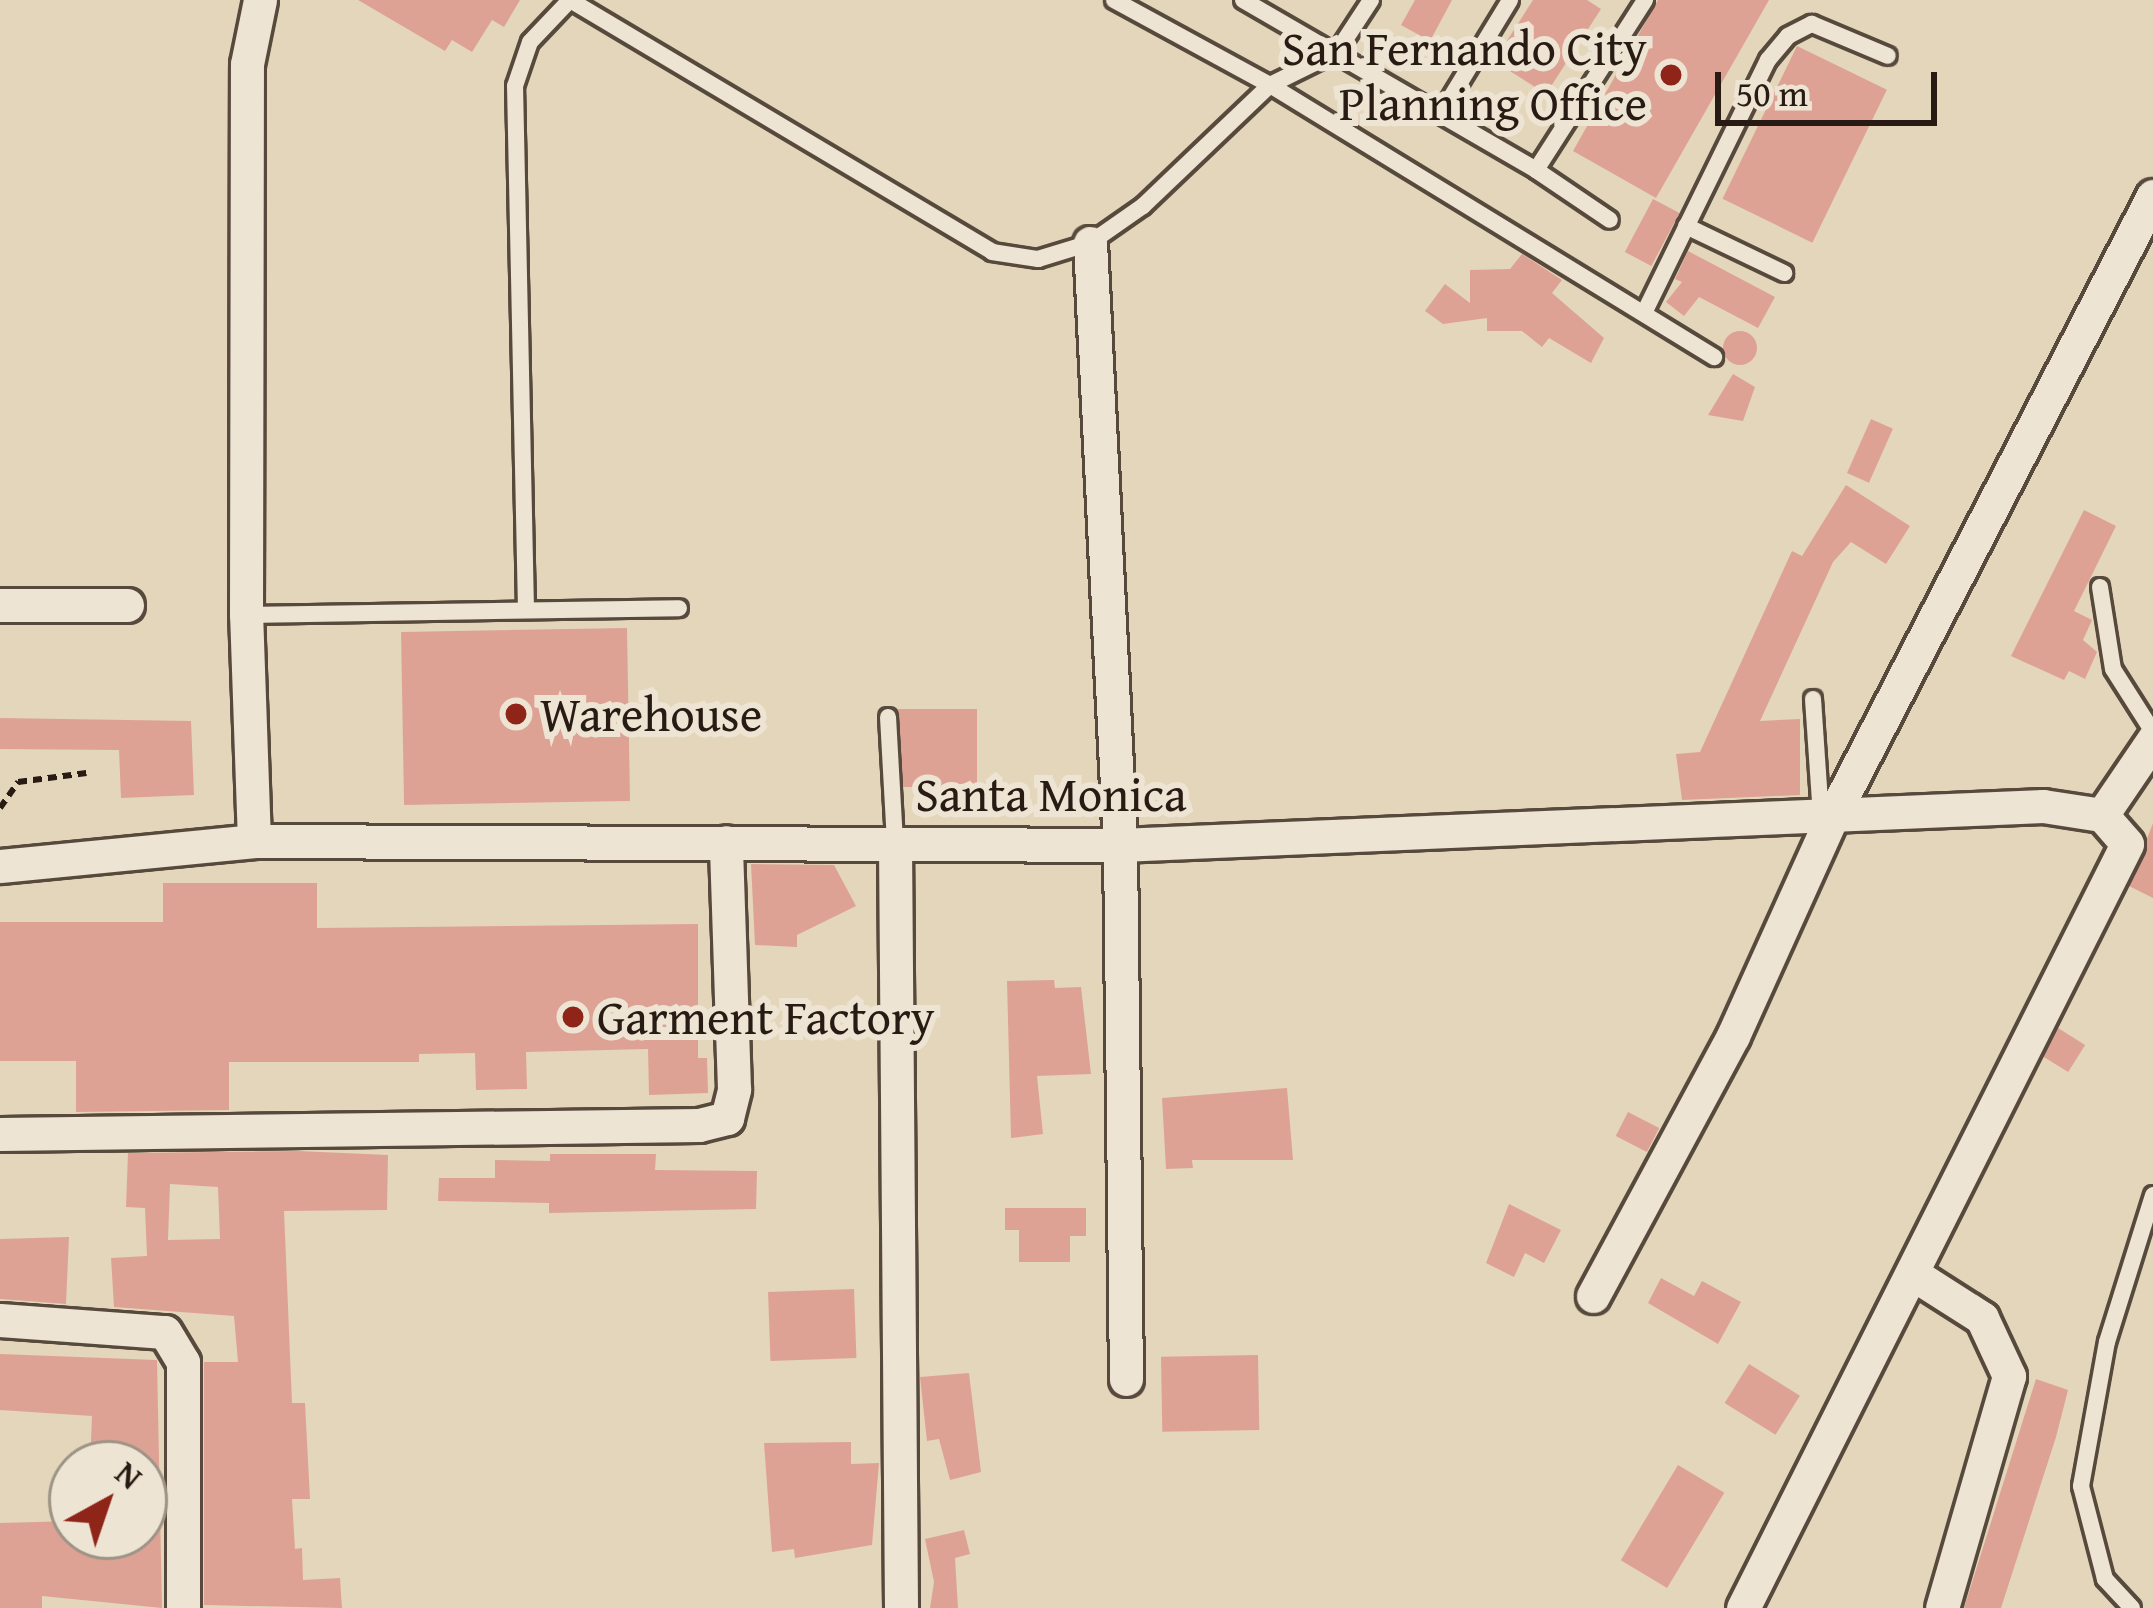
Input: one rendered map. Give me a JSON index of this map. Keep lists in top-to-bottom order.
{
  "streets": {
    "street": ["Santa Monica"]
  },
  "places": ["San Fernando City Planning Office", "Warehouse", "Garment Factory"],
  "scale_bar": "50 m",
  "north": "top right"
}
